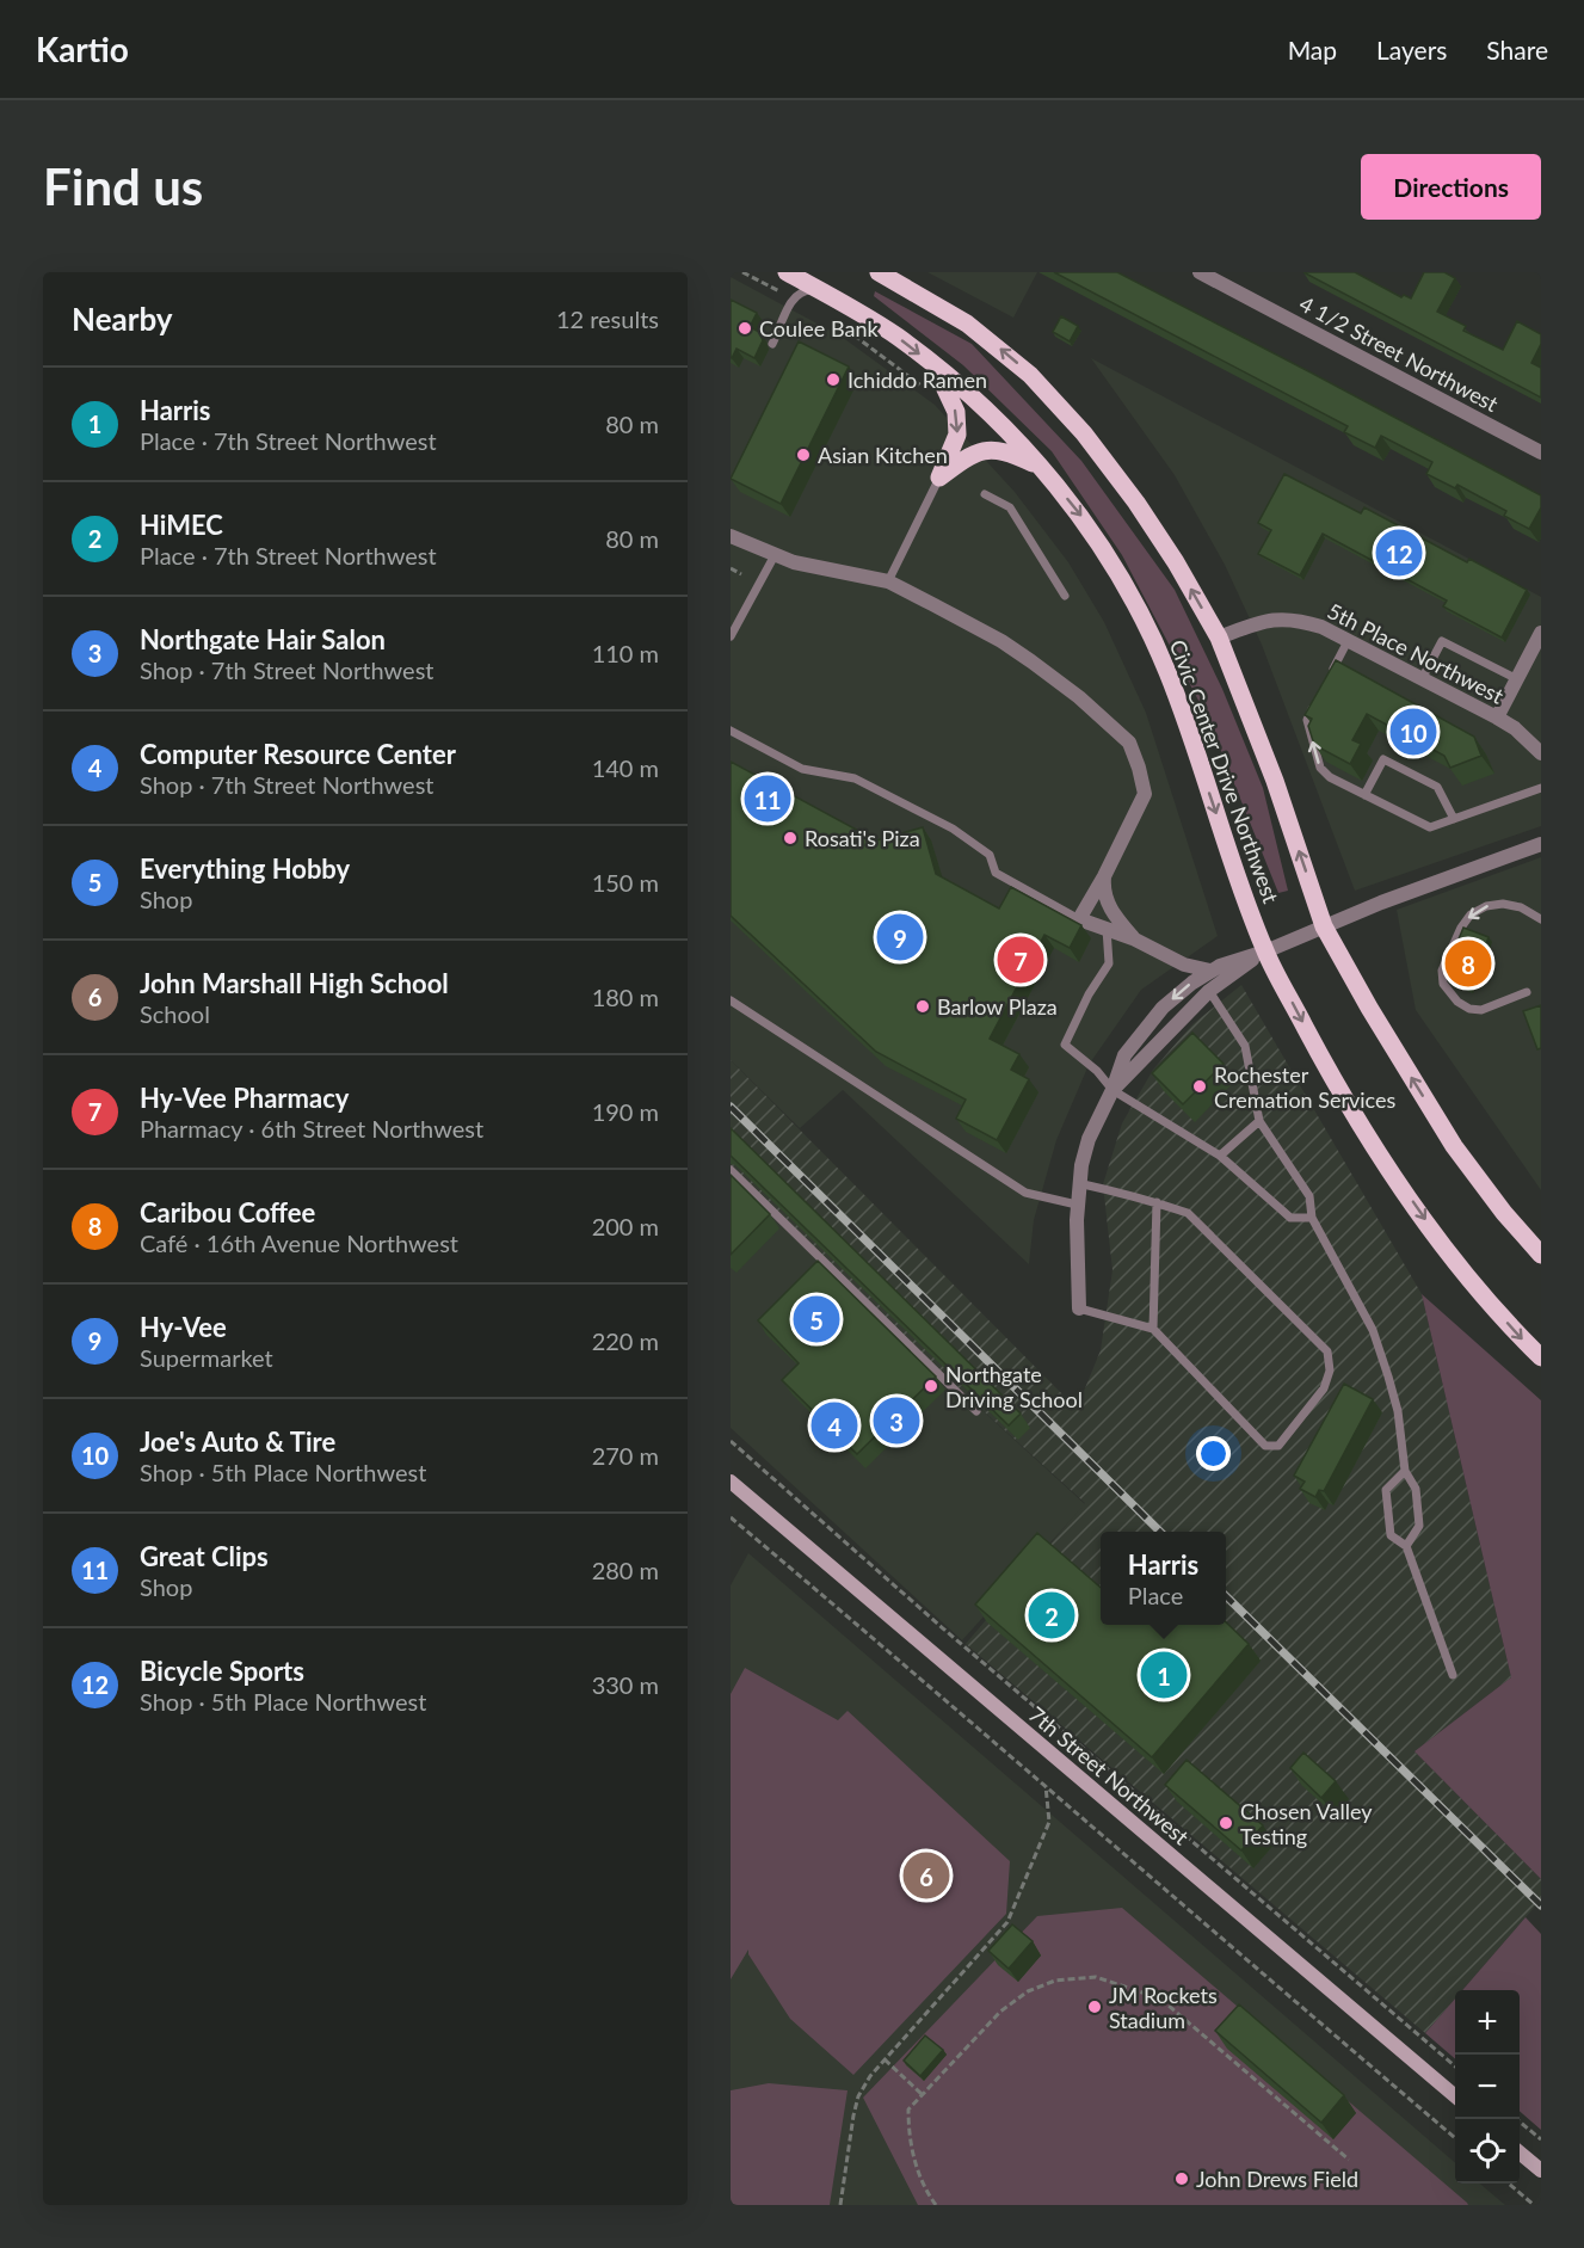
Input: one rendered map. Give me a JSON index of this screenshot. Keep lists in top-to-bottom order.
{
  "streets": {
    "main road": ["Civic Center Drive Northwest", "7th Street Northwest"],
    "street": ["4 1/2 Street Northwest", "5th Place Northwest"]
  },
  "crossings": [
    ["5th Place Northwest", "Civic Center Drive Northwest"]
  ],
  "places": [
    "Coulee Bank",
    "Ichiddo Ramen",
    "Asian Kitchen",
    "Rosati's Piza",
    "Barlow Plaza",
    "Rochester Cremation Services",
    "Northgate Driving School",
    "Chosen Valley Testing",
    "JM Rockets Stadium",
    "John Drews Field"
  ],
  "page": {
    "header": "Kartio",
    "nav": ["Map", "Layers", "Share"],
    "buttons": "Directions",
    "title": "Find us",
    "heading": ["Nearby", "12 results"],
    "list": [
      {
        "mark": "1",
        "name": "Harris",
        "note": "Place · 7th Street Northwest",
        "value": "80 m"
      },
      {
        "mark": "2",
        "name": "HiMEC",
        "note": "Place · 7th Street Northwest",
        "value": "80 m"
      },
      {
        "mark": "3",
        "name": "Northgate Hair Salon",
        "note": "Shop · 7th Street Northwest",
        "value": "110 m"
      },
      {
        "mark": "4",
        "name": "Computer Resource Center",
        "note": "Shop · 7th Street Northwest",
        "value": "140 m"
      },
      {
        "mark": "5",
        "name": "Everything Hobby",
        "note": "Shop",
        "value": "150 m"
      },
      {
        "mark": "6",
        "name": "John Marshall High School",
        "note": "School",
        "value": "180 m"
      },
      {
        "mark": "7",
        "name": "Hy-Vee Pharmacy",
        "note": "Pharmacy · 6th Street Northwest",
        "value": "190 m"
      },
      {
        "mark": "8",
        "name": "Caribou Coffee",
        "note": "Café · 16th Avenue Northwest",
        "value": "200 m"
      },
      {
        "mark": "9",
        "name": "Hy-Vee",
        "note": "Supermarket",
        "value": "220 m"
      },
      {
        "mark": "10",
        "name": "Joe's Auto & Tire",
        "note": "Shop · 5th Place Northwest",
        "value": "270 m"
      },
      {
        "mark": "11",
        "name": "Great Clips",
        "note": "Shop",
        "value": "280 m"
      },
      {
        "mark": "12",
        "name": "Bicycle Sports",
        "note": "Shop · 5th Place Northwest",
        "value": "330 m"
      }
    ],
    "pins": [
      "12",
      "10",
      "11",
      "9",
      "7",
      "8",
      "5",
      "3",
      "4",
      "2",
      "1",
      "6"
    ],
    "popup": ["Harris", "Place"],
    "map_buttons": ["+", "−"]
  }
}
